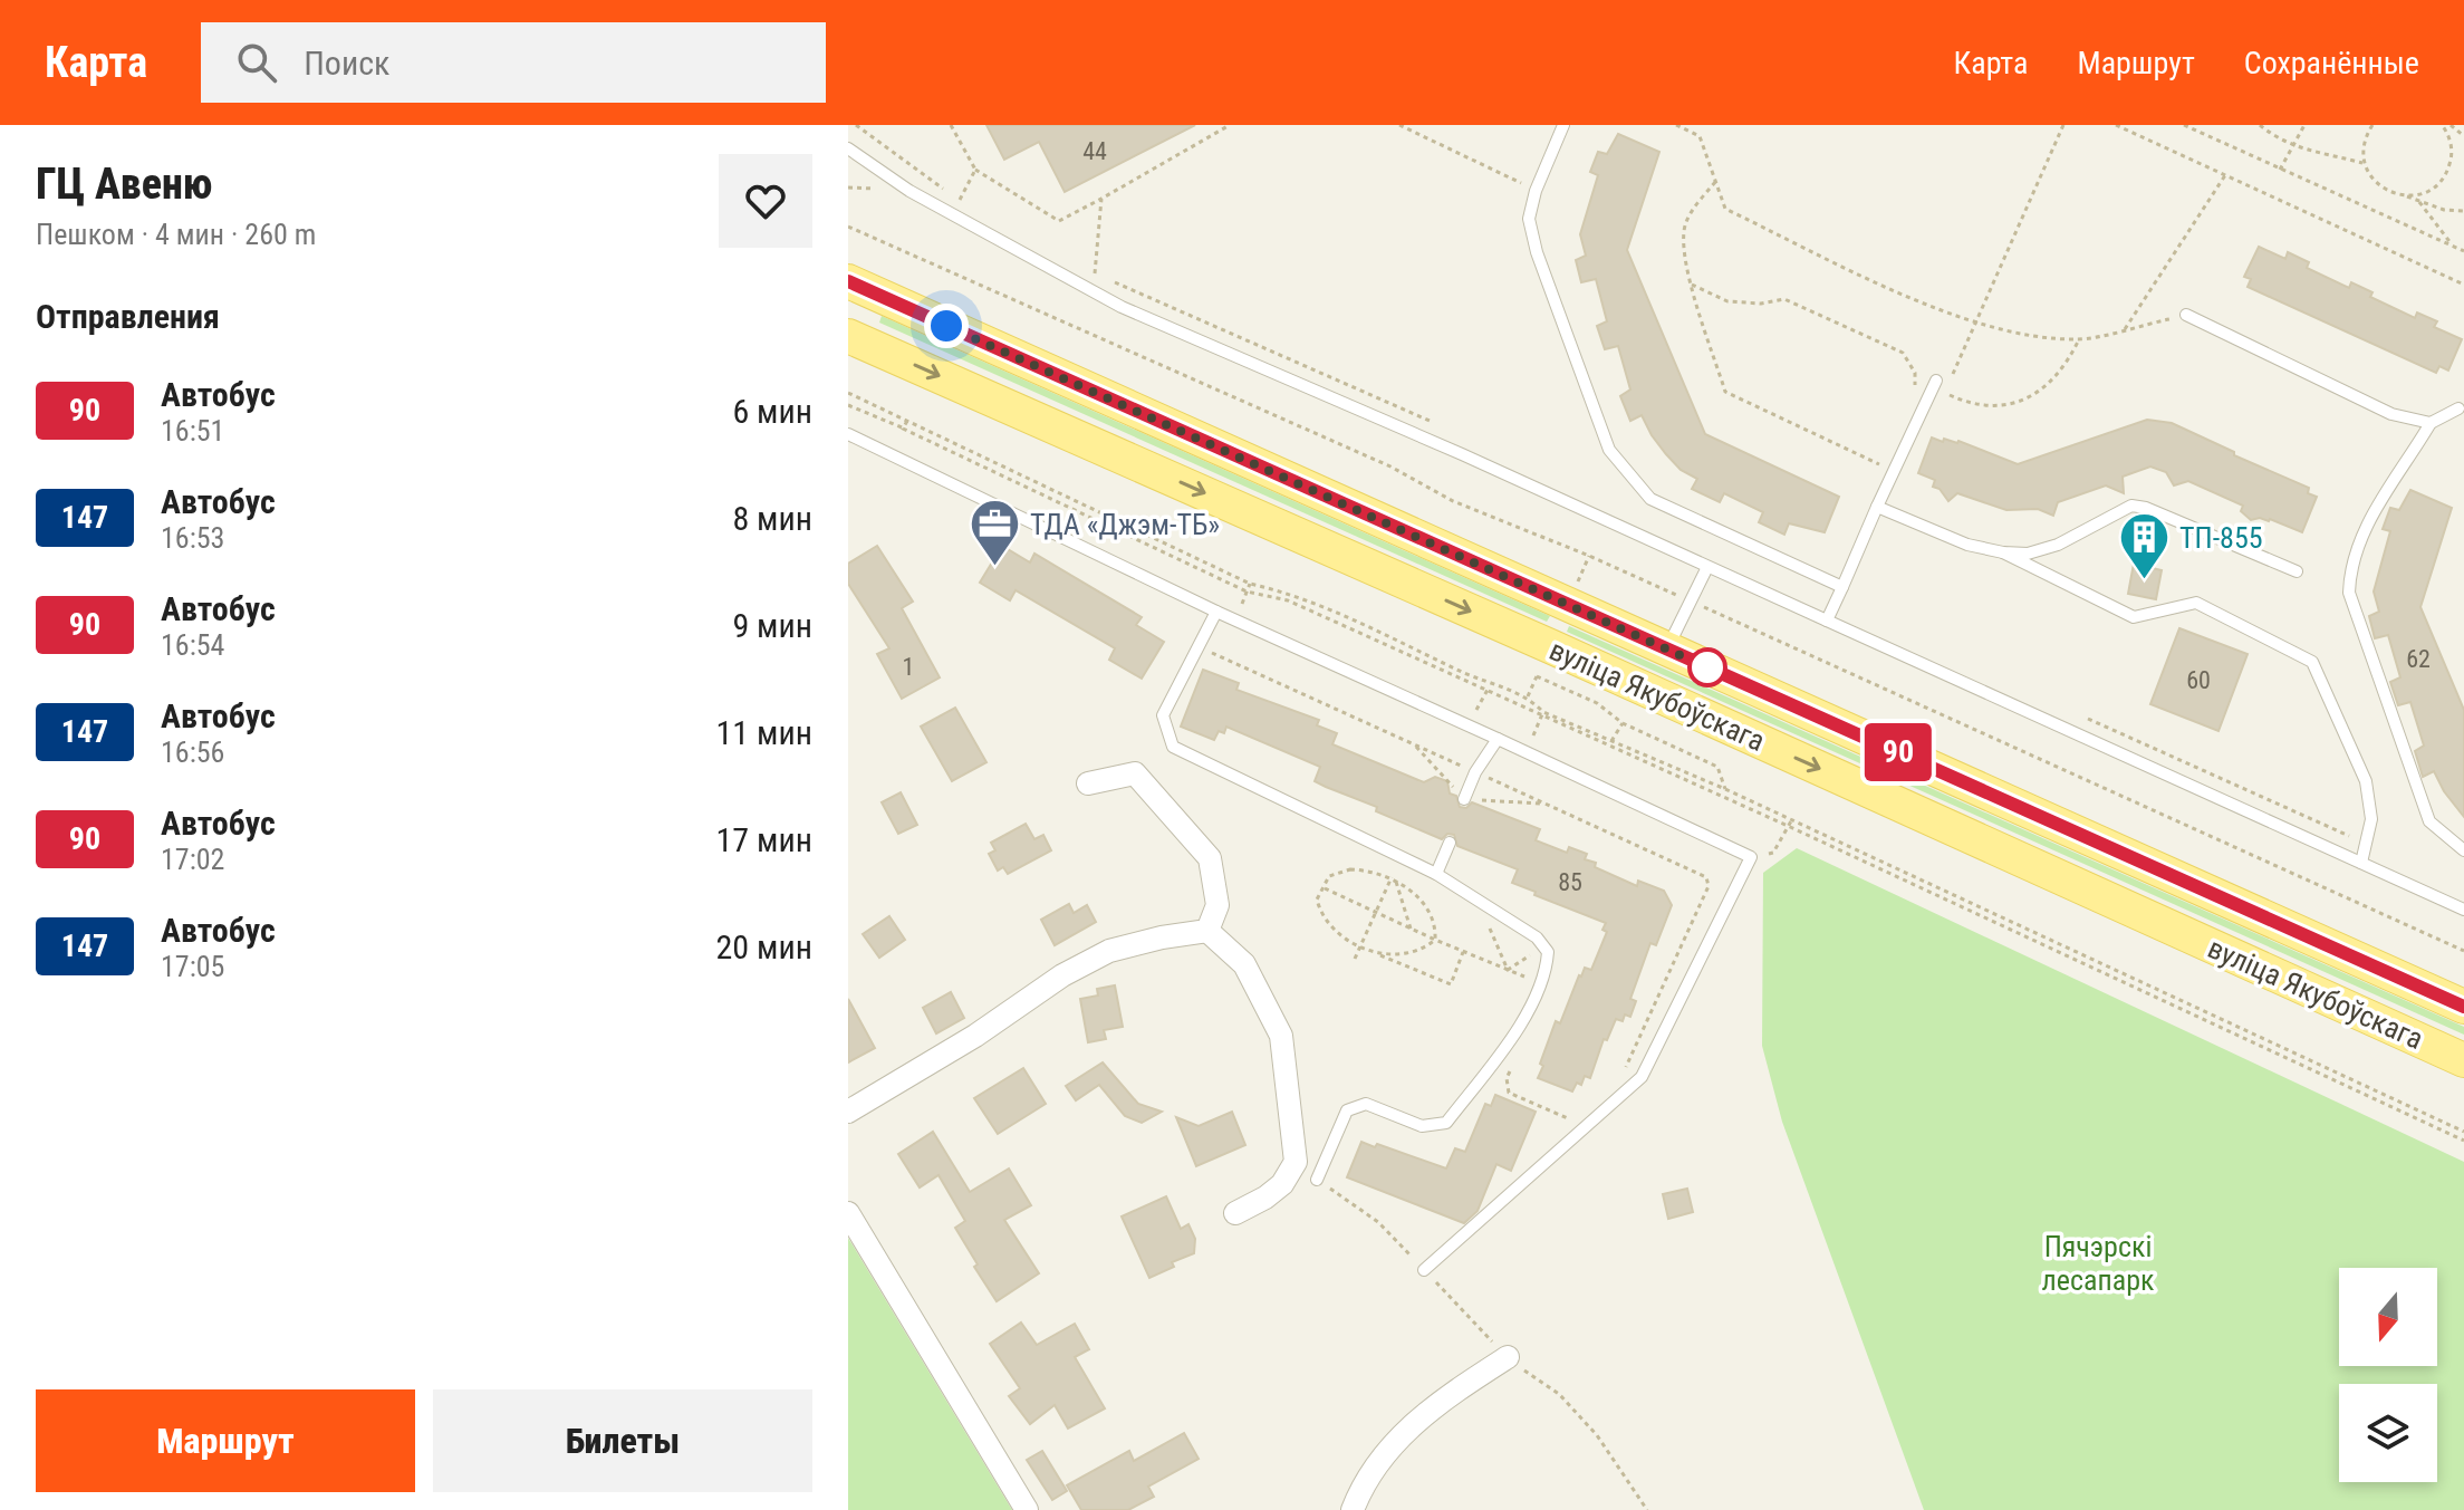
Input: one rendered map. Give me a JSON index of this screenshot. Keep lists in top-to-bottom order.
{
  "streets": {
    "main road": ["вуліца Якубоўскага"]
  },
  "parks": ["Пячэрскі лесапарк"],
  "places": {
    "office": ["ТДА «Джэм-ТБ»"],
    "building": ["ТП-855"]
  },
  "lines": ["bus line 90"],
  "house_numbers": [
    "44",
    "62",
    "1",
    "60",
    "85"
  ],
  "north": "bottom",
  "page": {
    "header": "Карта",
    "search": "Поиск",
    "nav": ["Карта", "Маршрут", "Сохранённые"],
    "heading": [
      ["ГЦ Авеню", "Пешком · 4 мин · 260 m"],
      "Отправления"
    ],
    "on_map": "90",
    "list": [
      {
        "mark": "90",
        "name": "Автобус",
        "note": "16:51",
        "value": "6 мин"
      },
      {
        "mark": "147",
        "name": "Автобус",
        "note": "16:53",
        "value": "8 мин"
      },
      {
        "mark": "90",
        "name": "Автобус",
        "note": "16:54",
        "value": "9 мин"
      },
      {
        "mark": "147",
        "name": "Автобус",
        "note": "16:56",
        "value": "11 мин"
      },
      {
        "mark": "90",
        "name": "Автобус",
        "note": "17:02",
        "value": "17 мин"
      },
      {
        "mark": "147",
        "name": "Автобус",
        "note": "17:05",
        "value": "20 мин"
      }
    ],
    "buttons": ["Маршрут", "Билеты"]
  }
}
